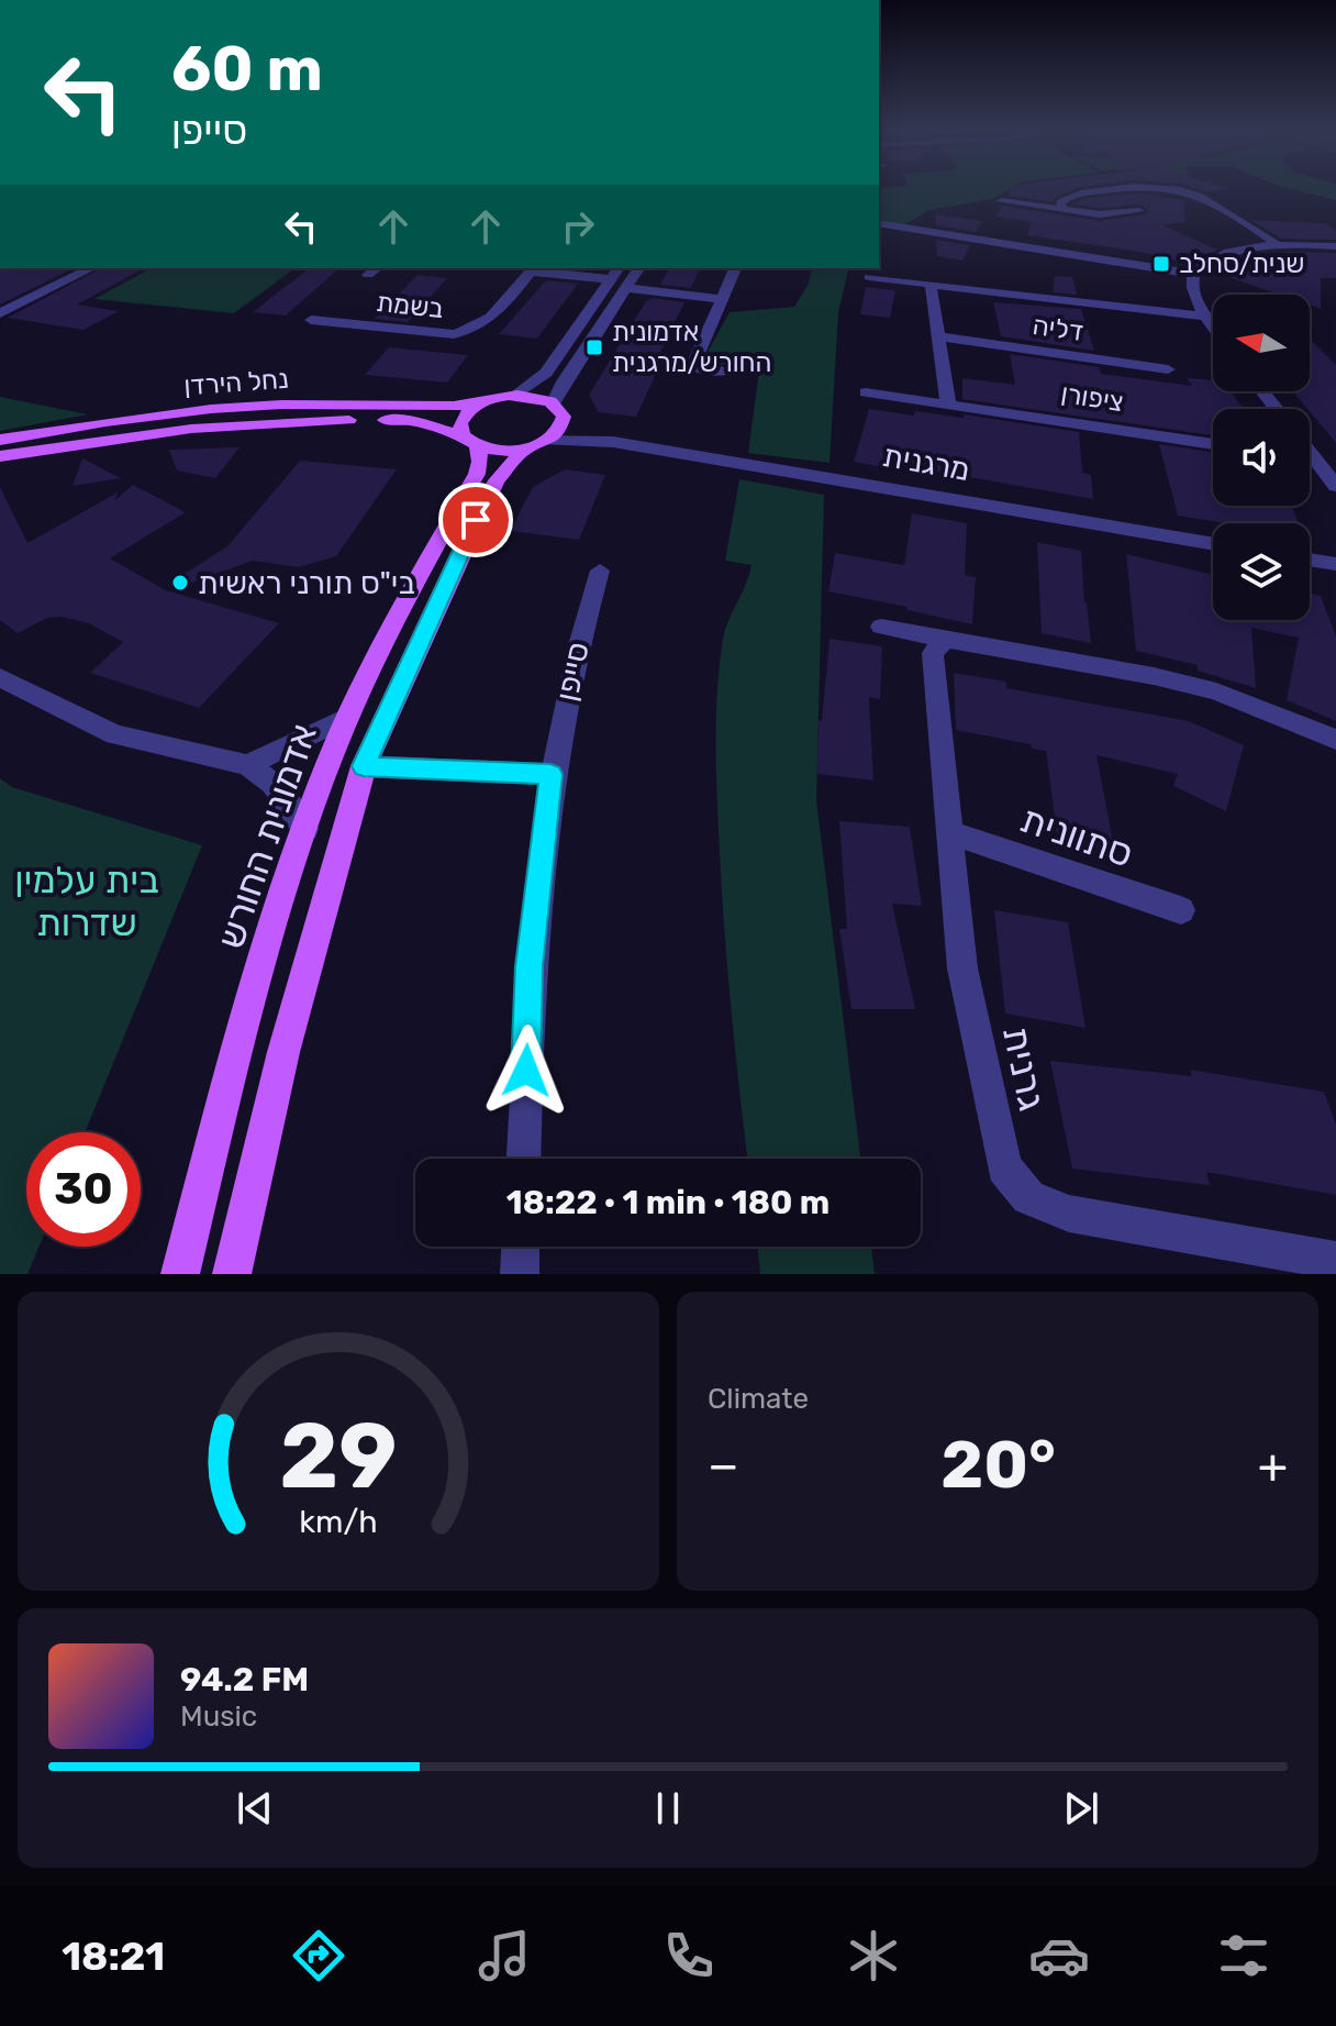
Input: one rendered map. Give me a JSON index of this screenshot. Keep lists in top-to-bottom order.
{
  "streets": {
    "main road": ["נחל הירדן", "אדמונית החורש"],
    "street": [
      "בשמת",
      "דליה",
      "ציפורן",
      "מרגנית",
      "סייפן",
      "סתוונית",
      "גרנית"
    ]
  },
  "crossings": [
    ["נחל הירדן", "מרגנית"],
    ["נחל הירדן", "אדמונית החורש"],
    ["סתוונית", "גרנית"]
  ],
  "parks": ["בית עלמין שדרות"],
  "places": {
    "transit": ["שנית/סחלב", "אדמונית החורש/מרגנית"],
    "other": ["בי\"ס תורני ראשית"]
  },
  "north": "left",
  "page": {
    "turn": ["60 m", "סייפן"],
    "limit": "30",
    "trip": "18:22 · 1 min · 180 m",
    "tile": "Climate",
    "heat": ["−", "20°", "+"],
    "song": ["94.2 FM", "Music"],
    "tabs": "18:21",
    "gauge": ["29", "km/h"]
  }
}
